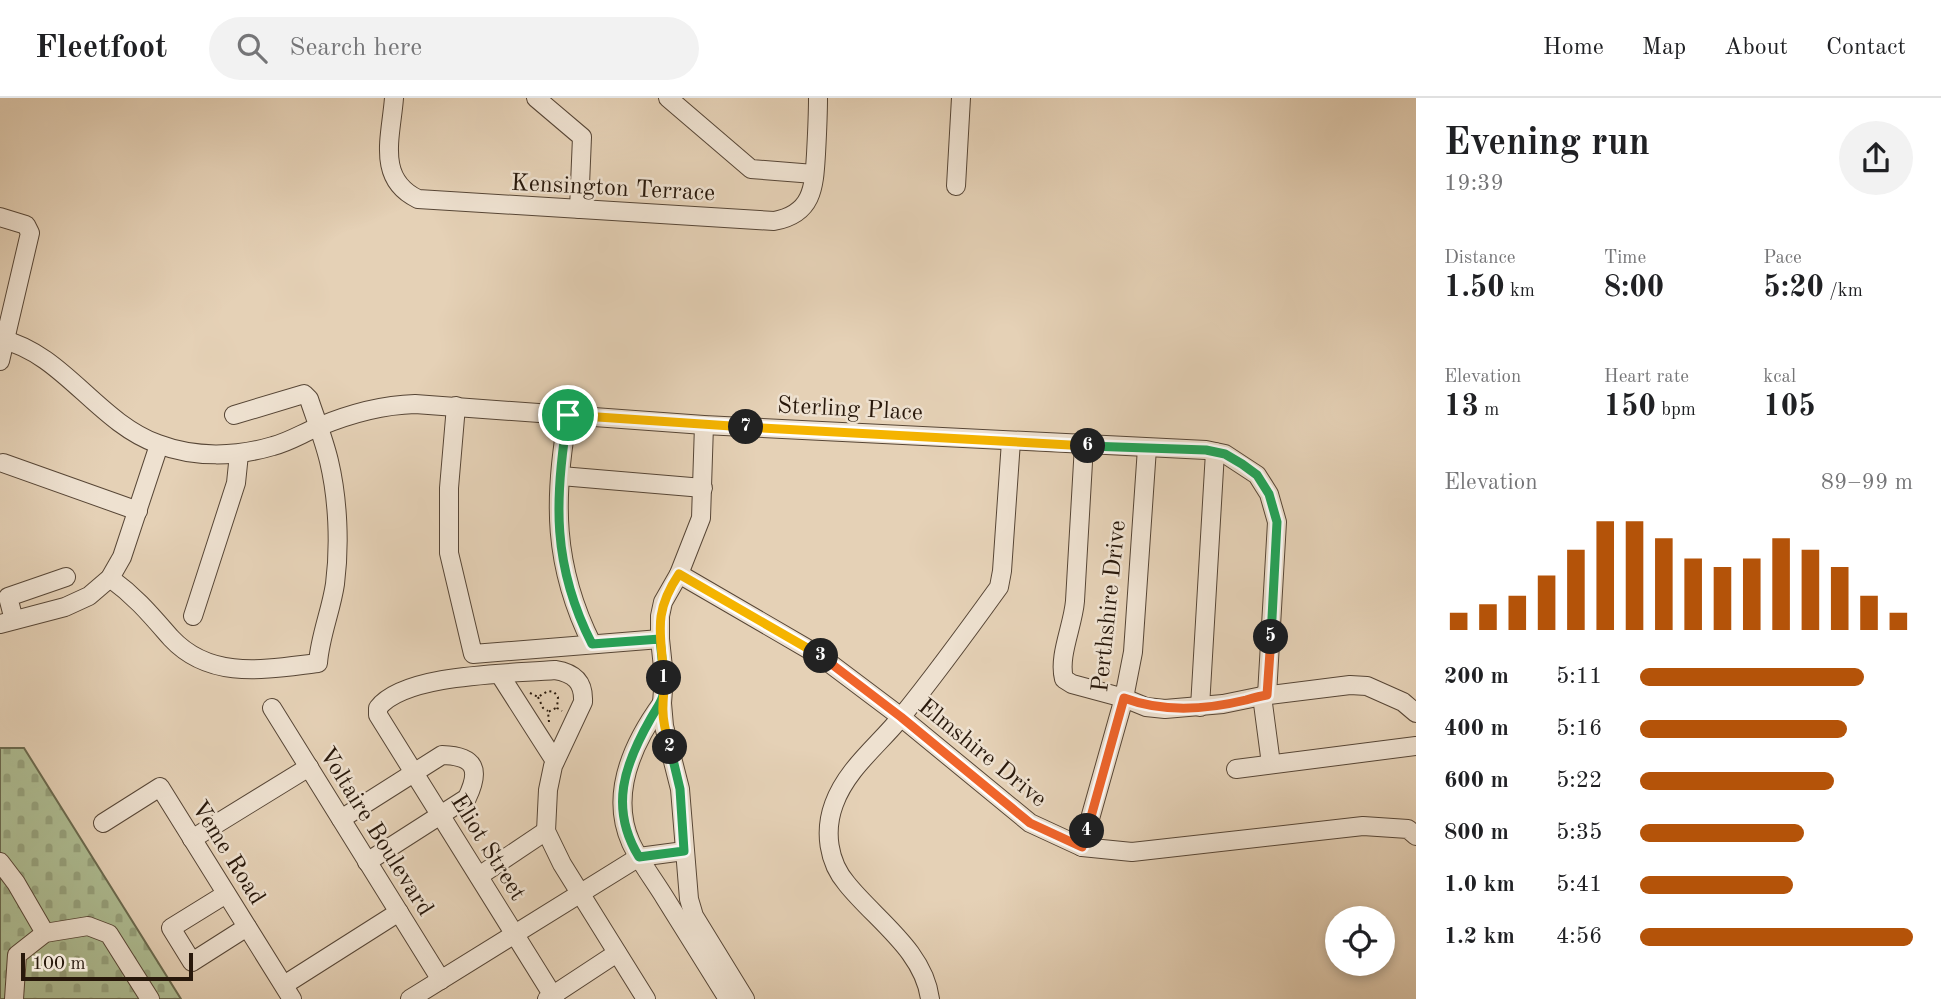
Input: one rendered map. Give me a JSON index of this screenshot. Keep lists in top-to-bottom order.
{
  "streets": {
    "street": [
      "Kensington Terrace",
      "Sterling Place",
      "Perthshire Drive",
      "Elmshire Drive",
      "Voltaire Boulevard",
      "Eliot Street",
      "Veme Road"
    ]
  },
  "crossings": [
    ["Sterling Place", "Perthshire Drive"],
    ["Perthshire Drive", "Elmshire Drive"]
  ],
  "scale_bar": "100 m",
  "page": {
    "header": "Fleetfoot",
    "search": "Search here",
    "nav": [
      "Home",
      "Map",
      "About",
      "Contact"
    ],
    "heading": ["Evening run", "19:39"],
    "stats": [
      ["Distance", "1.50 km"],
      ["Time", "8:00"],
      ["Pace", "5:20 /km"],
      ["Elevation", "13 m"],
      ["Heart rate", "150 bpm"],
      ["kcal", "105"]
    ],
    "pins": [
      "7",
      "6",
      "5",
      "3",
      "1",
      "2",
      "4"
    ],
    "chart": ["Elevation", "89–99 m"],
    "list": [
      {
        "name": "200 m",
        "note": "5:11"
      },
      {
        "name": "400 m",
        "note": "5:16"
      },
      {
        "name": "600 m",
        "note": "5:22"
      },
      {
        "name": "800 m",
        "note": "5:35"
      },
      {
        "name": "1.0 km",
        "note": "5:41"
      },
      {
        "name": "1.2 km",
        "note": "4:56"
      }
    ],
    "scale": "100 m"
  }
}
